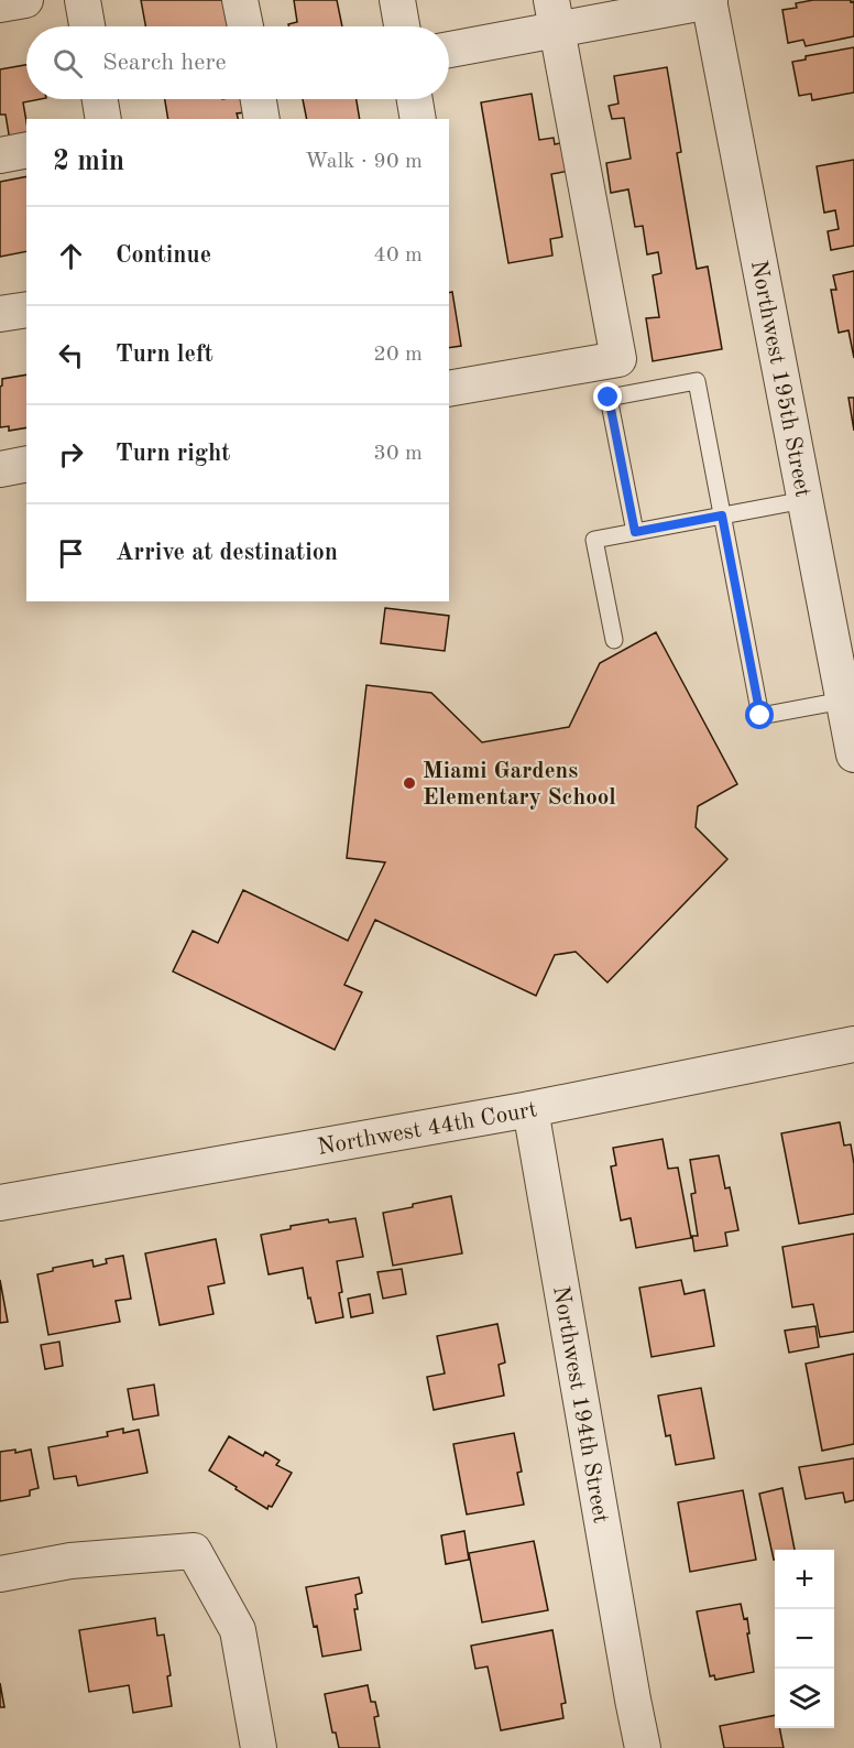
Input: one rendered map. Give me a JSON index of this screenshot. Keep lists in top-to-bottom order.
{
  "streets": {
    "street": ["Northwest 195th Street", "Northwest 44th Court", "Northwest 194th Street"]
  },
  "crossings": [
    ["Northwest 44th Court", "Northwest 194th Street"]
  ],
  "places": ["Miami Gardens Elementary School"],
  "page": {
    "search": "Search here",
    "heading": ["2 min", "Walk · 90 m"],
    "list": [
      ["Continue", "40 m"],
      ["Turn left", "20 m"],
      ["Turn right", "30 m"],
      "Arrive at destination"
    ],
    "map_buttons": ["+", "−"]
  }
}
